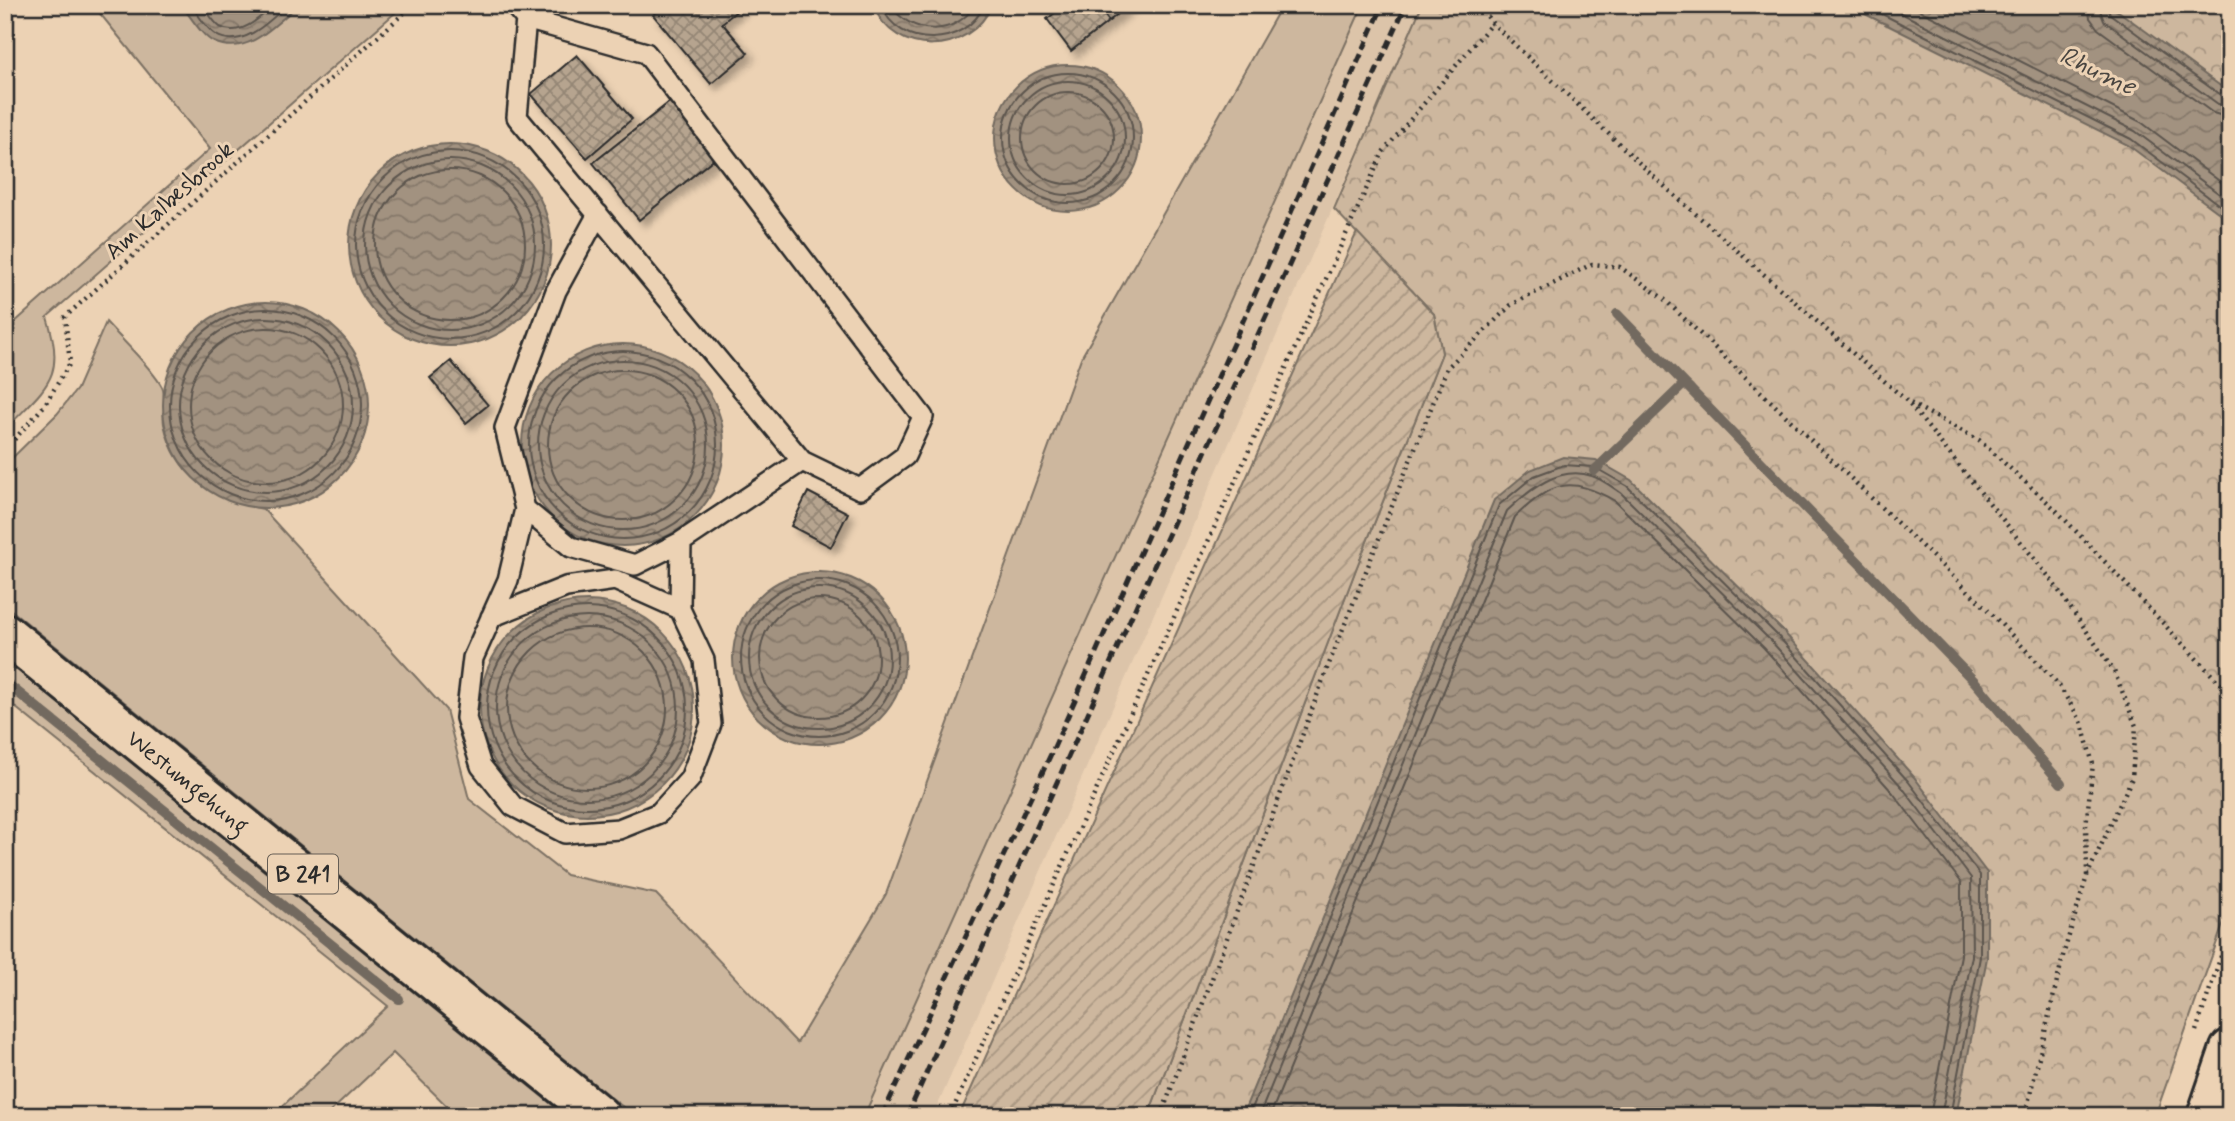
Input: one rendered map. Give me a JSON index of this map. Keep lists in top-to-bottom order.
{
  "streets": {
    "main road": ["Westumgehung", "B 241"],
    "path": ["Am Kalbesbrook"]
  },
  "water": ["Rhume"]
}
